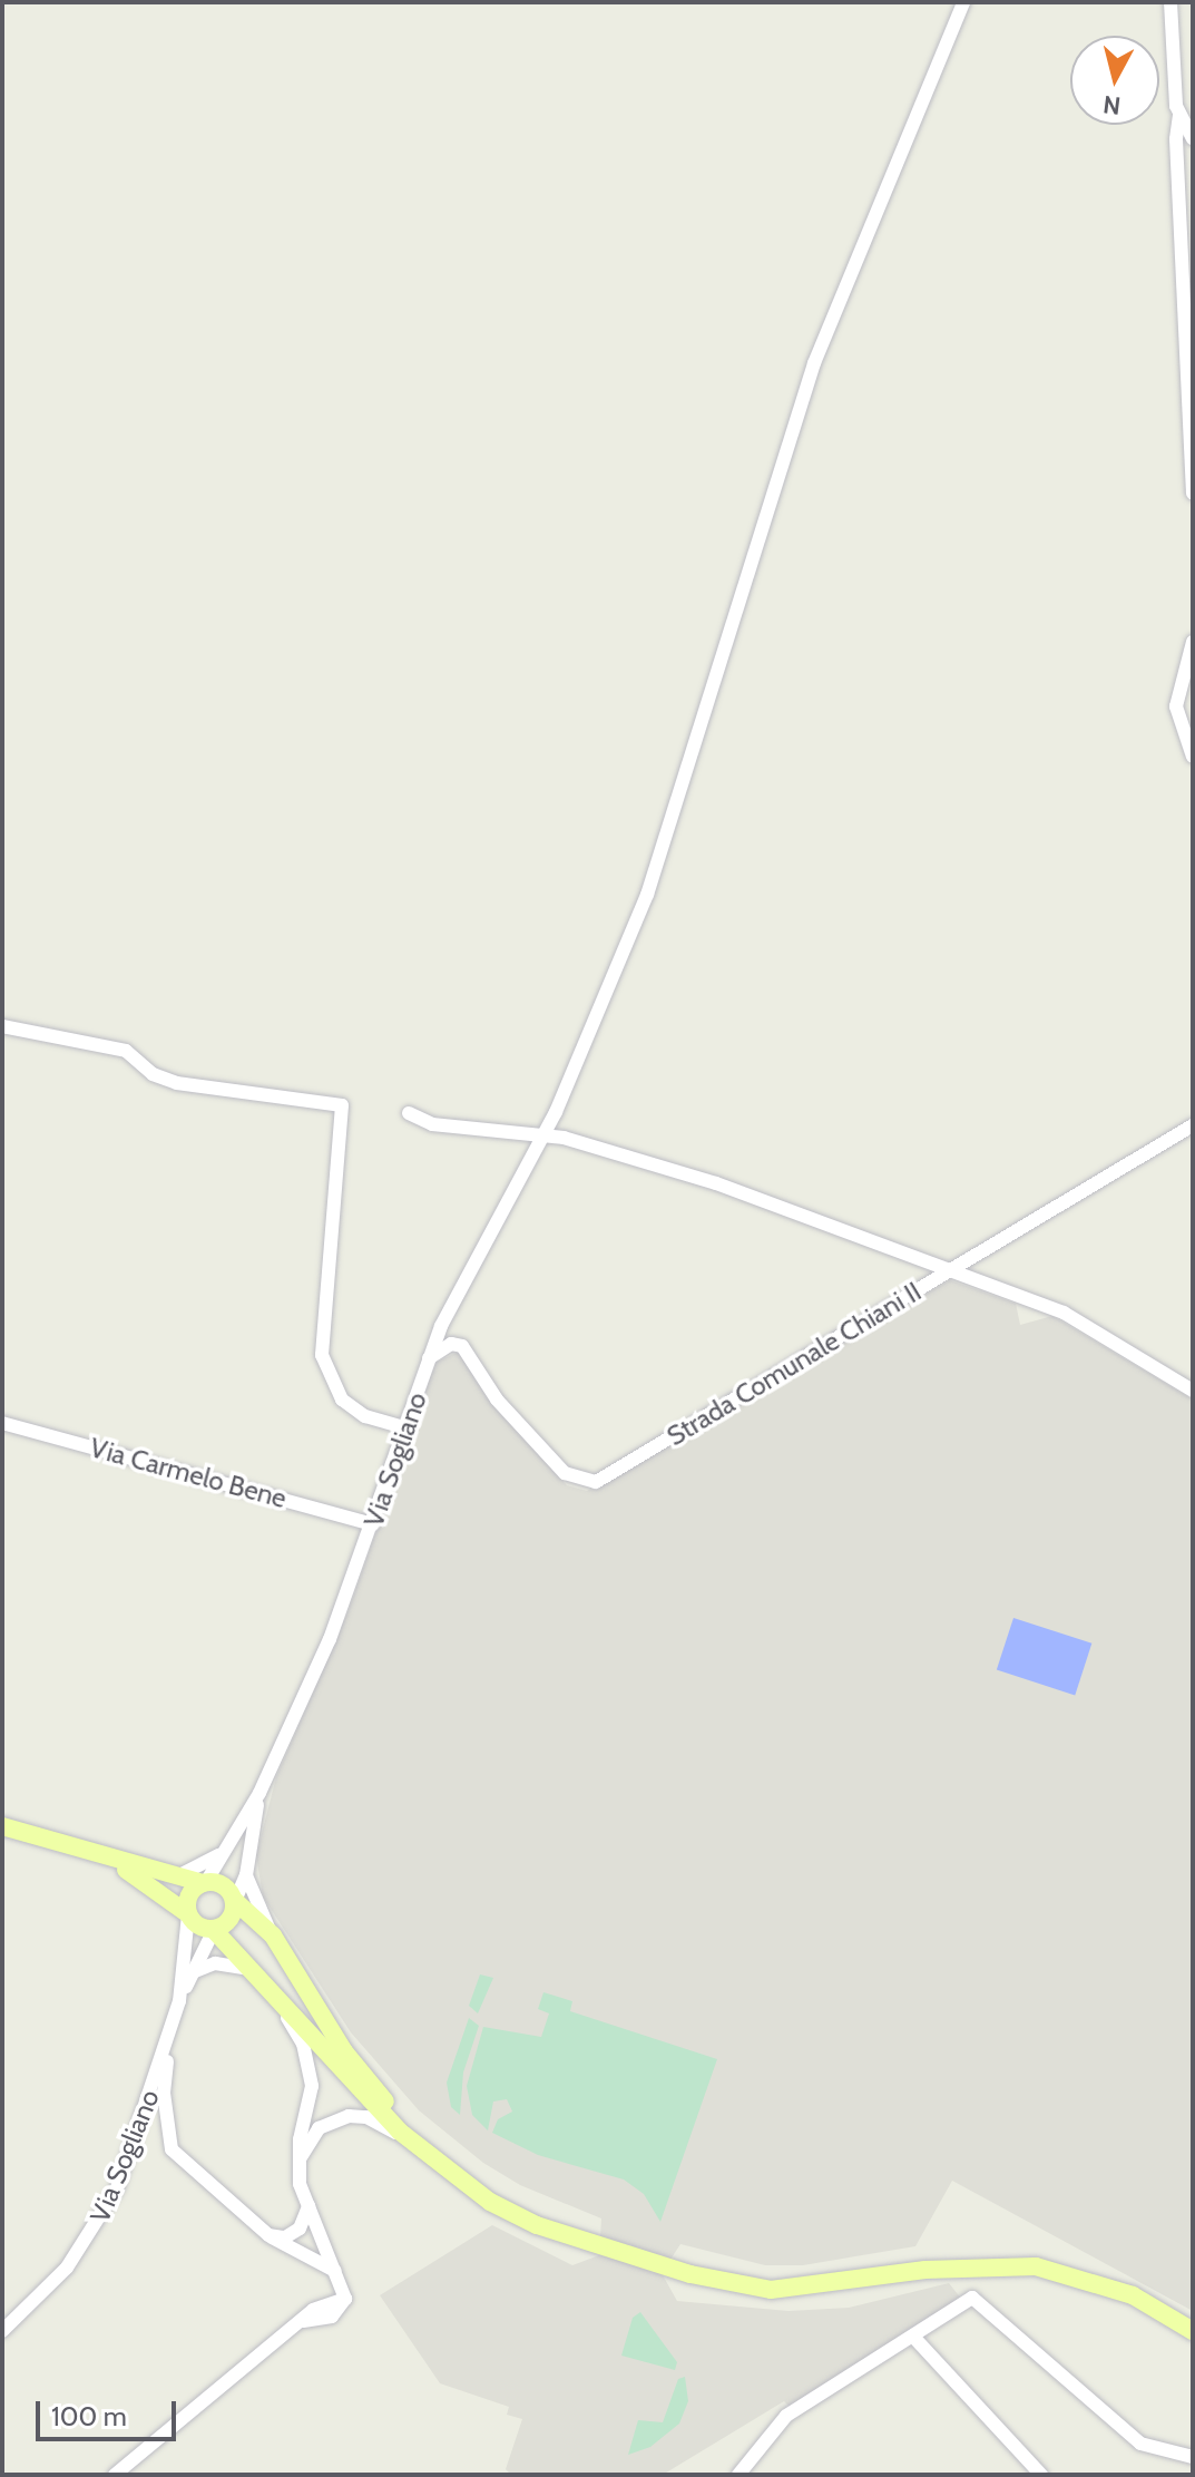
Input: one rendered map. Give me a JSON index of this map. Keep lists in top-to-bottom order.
{
  "streets": {
    "main road": ["Via Sogliano"],
    "street": ["Strada Comunale Chiani II", "Via Carmelo Bene"]
  },
  "crossings": [
    ["Strada Comunale Chiani II", "Via Sogliano"],
    ["Via Sogliano", "Via Carmelo Bene"]
  ],
  "scale_bar": "100 m",
  "north": "bottom"
}
